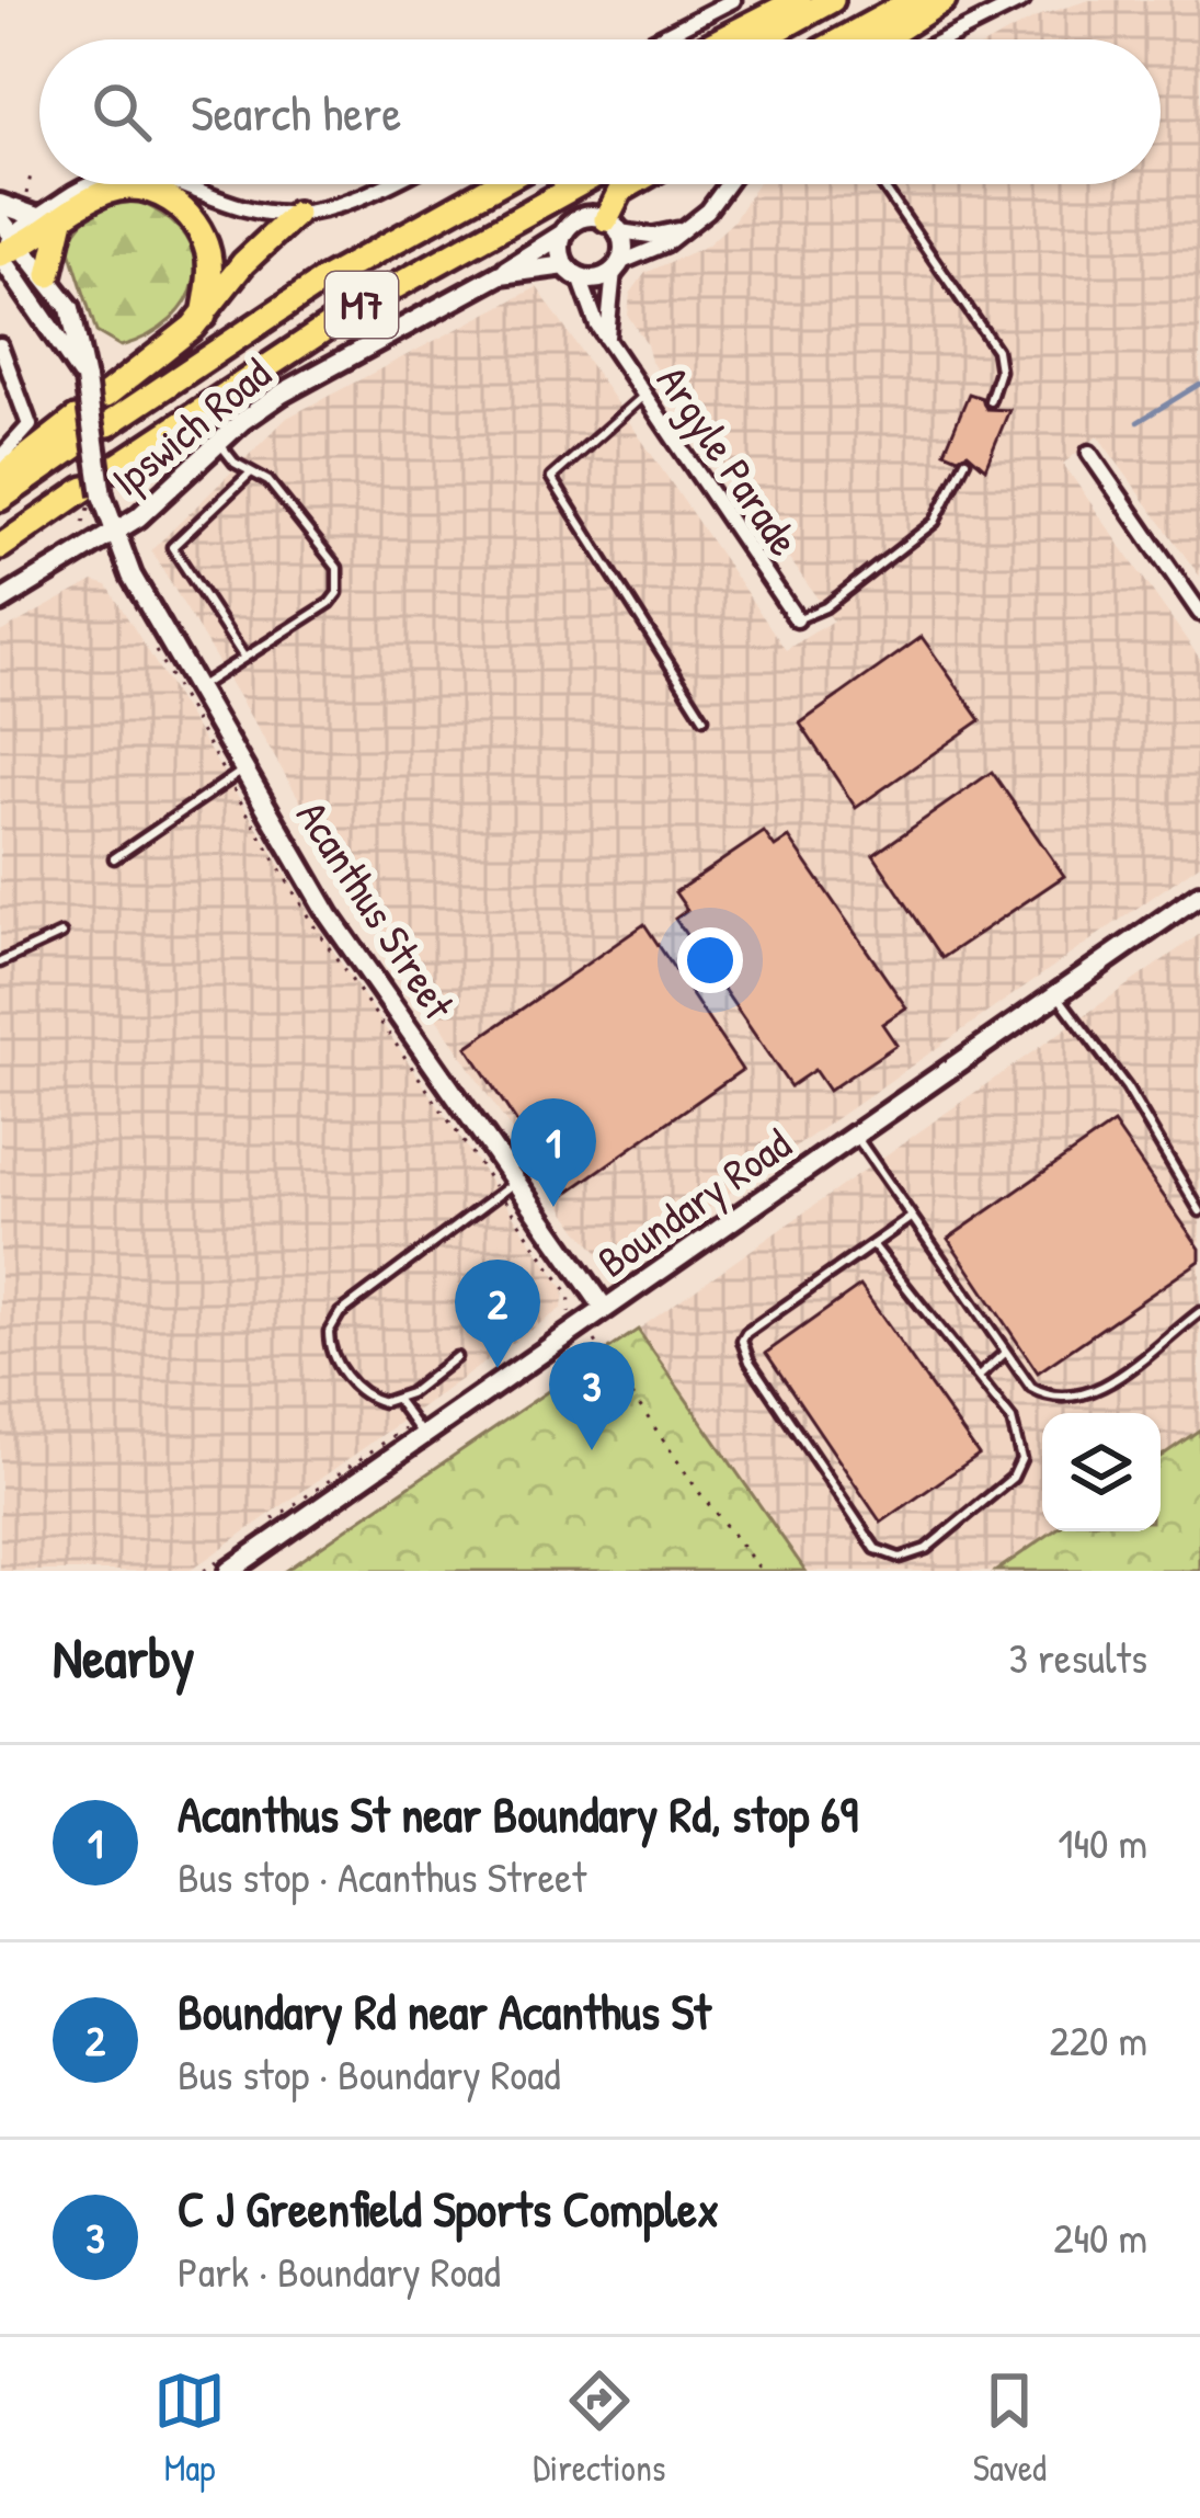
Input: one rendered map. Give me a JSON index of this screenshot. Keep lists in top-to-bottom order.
{
  "streets": {
    "highway": ["M7"],
    "street": [
      "Ipswich Road",
      "Argyle Parade",
      "Acanthus Street",
      "Boundary Road"
    ]
  },
  "crossings": [
    ["Ipswich Road", "Argyle Parade"],
    ["Ipswich Road", "Acanthus Street"],
    ["Acanthus Street", "Boundary Road"]
  ],
  "page": {
    "search": "Search here",
    "pins": ["1", "2", "3"],
    "heading": ["Nearby", "3 results"],
    "list": [
      {
        "mark": "1",
        "name": "Acanthus St near Boundary Rd, stop 69",
        "note": "Bus stop · Acanthus Street",
        "value": "140 m"
      },
      {
        "mark": "2",
        "name": "Boundary Rd near Acanthus St",
        "note": "Bus stop · Boundary Road",
        "value": "220 m"
      },
      {
        "mark": "3",
        "name": "C J Greenfield Sports Complex",
        "note": "Park · Boundary Road",
        "value": "240 m"
      }
    ],
    "nav": ["Map", "Directions", "Saved"]
  }
}
